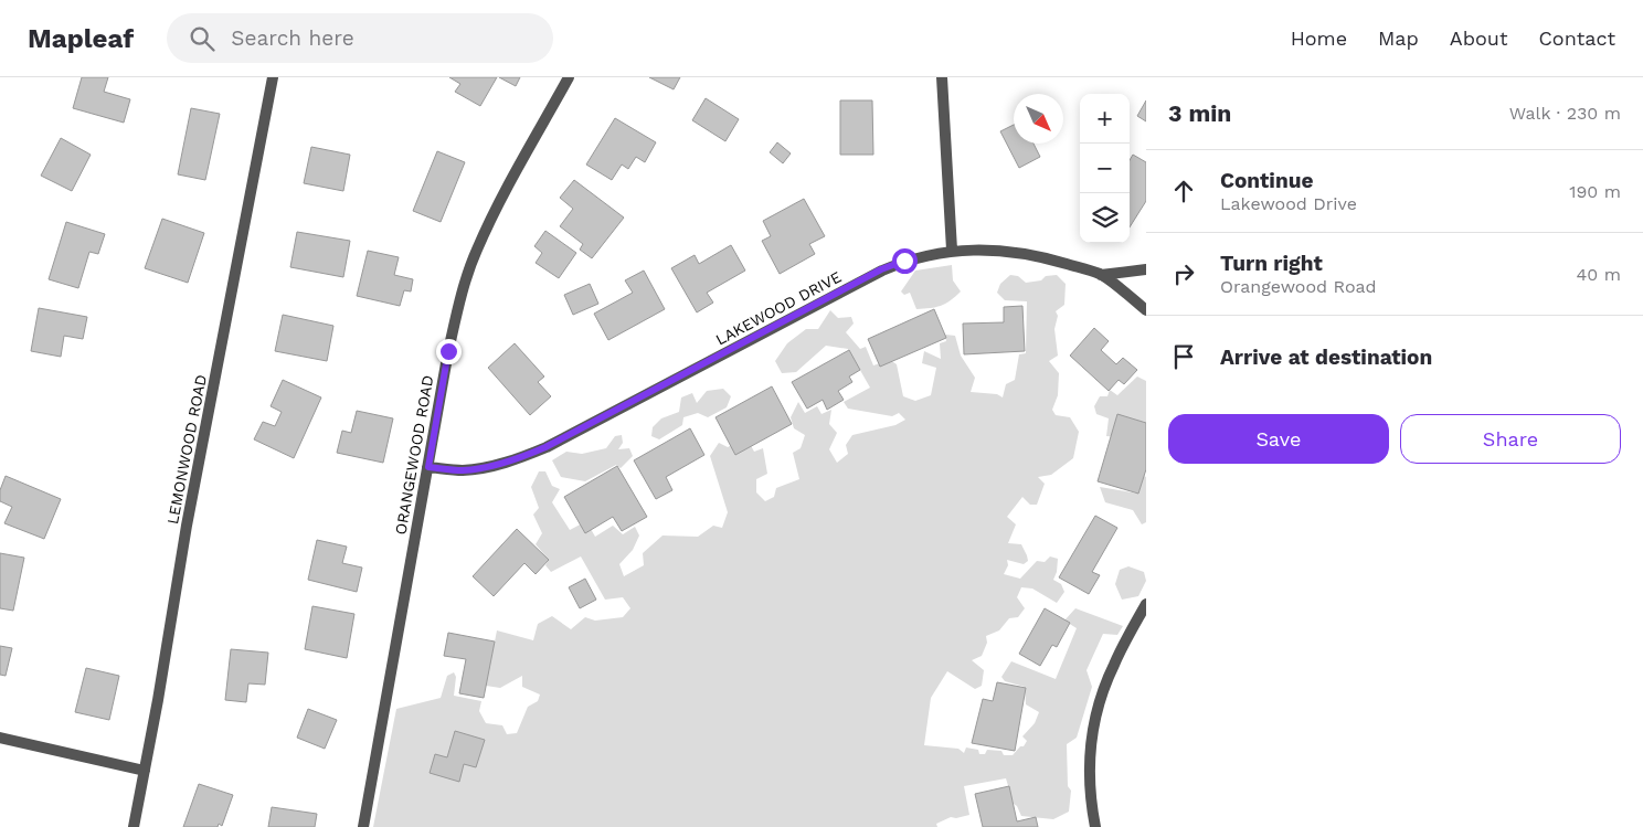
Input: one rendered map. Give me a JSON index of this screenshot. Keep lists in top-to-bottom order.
{
  "streets": {
    "street": ["LAKEWOOD DRIVE", "LEMONWOOD ROAD", "ORANGEWOOD ROAD"]
  },
  "crossings": [
    ["LAKEWOOD DRIVE", "ORANGEWOOD ROAD"]
  ],
  "north": "bottom right",
  "page": {
    "header": "Mapleaf",
    "search": "Search here",
    "nav": [
      "Home",
      "Map",
      "About",
      "Contact"
    ],
    "heading": ["3 min", "Walk · 230 m"],
    "map_buttons": ["+", "−"],
    "list": [
      ["Continue", "Lakewood Drive", "190 m"],
      ["Turn right", "Orangewood Road", "40 m"],
      "Arrive at destination"
    ],
    "buttons": ["Save", "Share"]
  }
}
